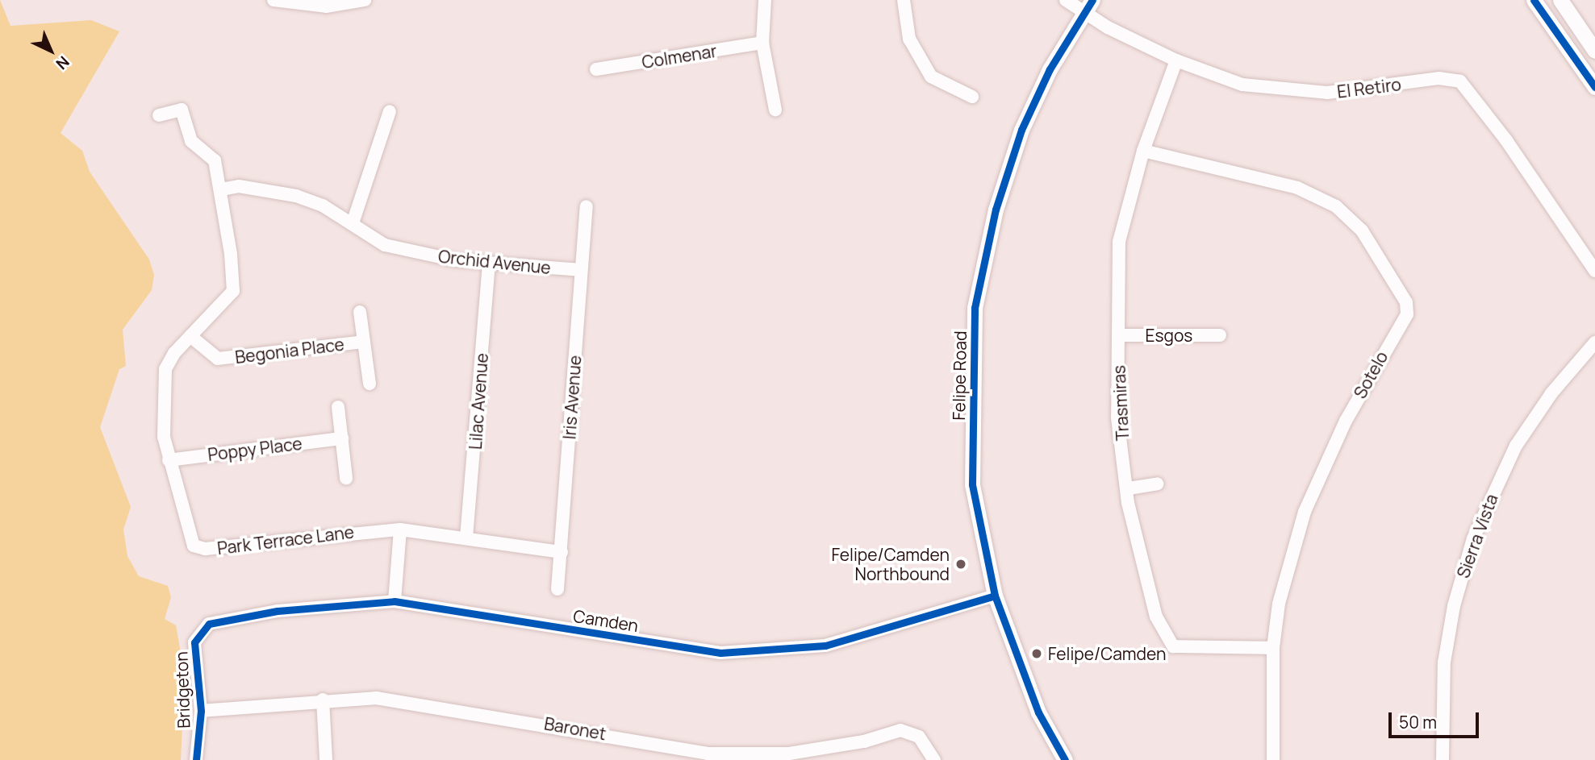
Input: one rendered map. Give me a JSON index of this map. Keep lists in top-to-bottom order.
{
  "streets": {
    "main road": ["Felipe Road"],
    "street": [
      "Colmenar",
      "El Retiro",
      "Orchid Avenue",
      "Esgos",
      "Begonia Place",
      "Sotelo",
      "Iris Avenue",
      "Lilac Avenue",
      "Trasmiras",
      "Poppy Place",
      "Sierra Vista",
      "Park Terrace Lane",
      "Camden",
      "Bridgeton",
      "Baronet"
    ]
  },
  "crossings": [
    ["El Retiro", "Felipe Road"],
    ["El Retiro", "Trasmiras"],
    ["Orchid Avenue", "Iris Avenue"],
    ["Orchid Avenue", "Lilac Avenue"],
    ["Esgos", "Trasmiras"],
    ["Sotelo", "Trasmiras"],
    ["Felipe Road", "Camden"],
    ["Iris Avenue", "Park Terrace Lane"],
    ["Lilac Avenue", "Park Terrace Lane"],
    ["Poppy Place", "Park Terrace Lane"],
    ["Camden", "Bridgeton"],
    ["Bridgeton", "Baronet"]
  ],
  "places": ["Felipe/Camden Northbound", "Felipe/Camden"],
  "scale_bar": "50 m",
  "north": "bottom right"
}
